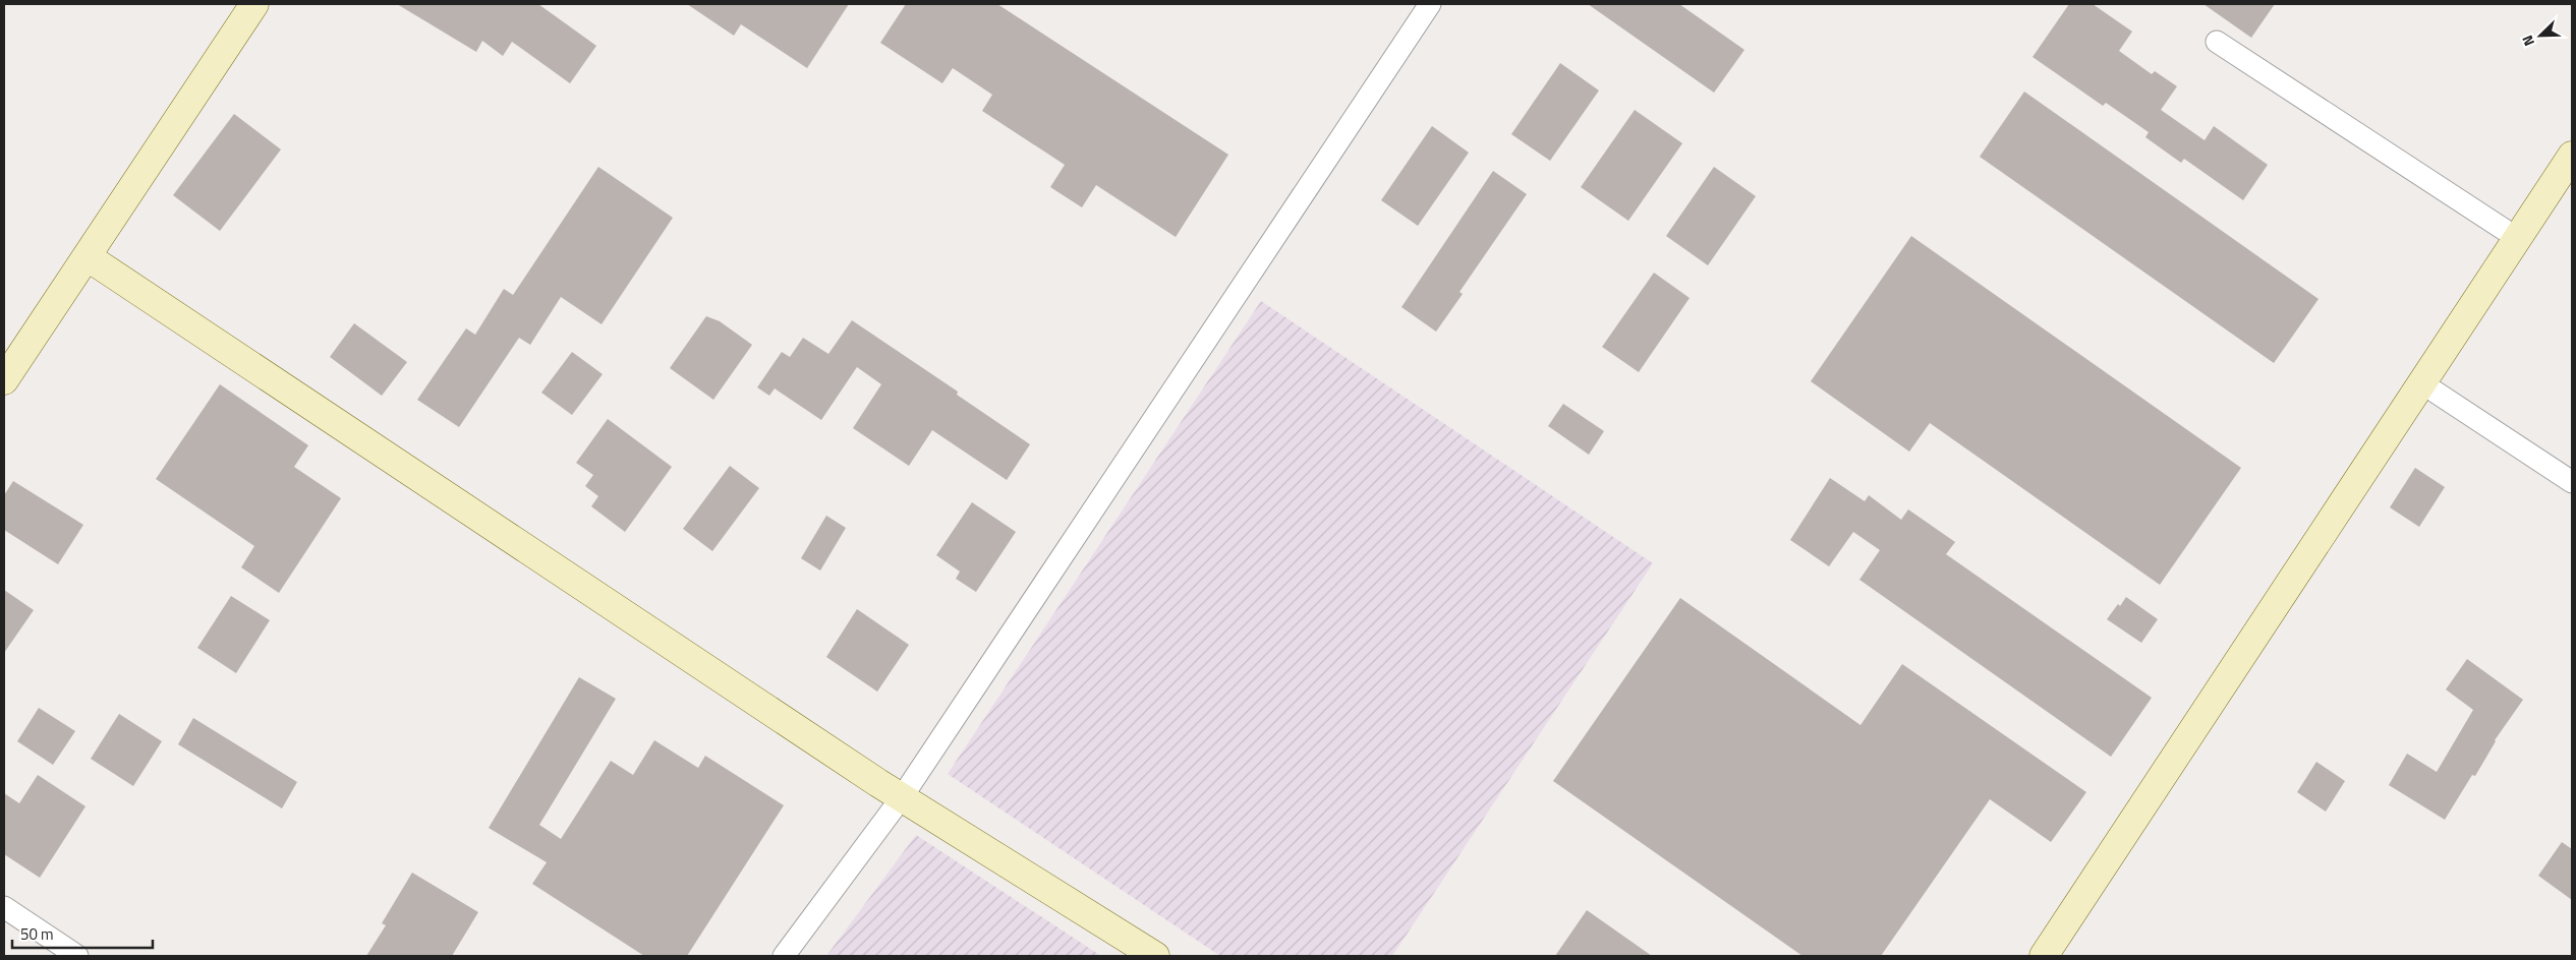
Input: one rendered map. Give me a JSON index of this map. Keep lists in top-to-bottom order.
{
  "scale_bar": "50 m",
  "north": "bottom left"
}
